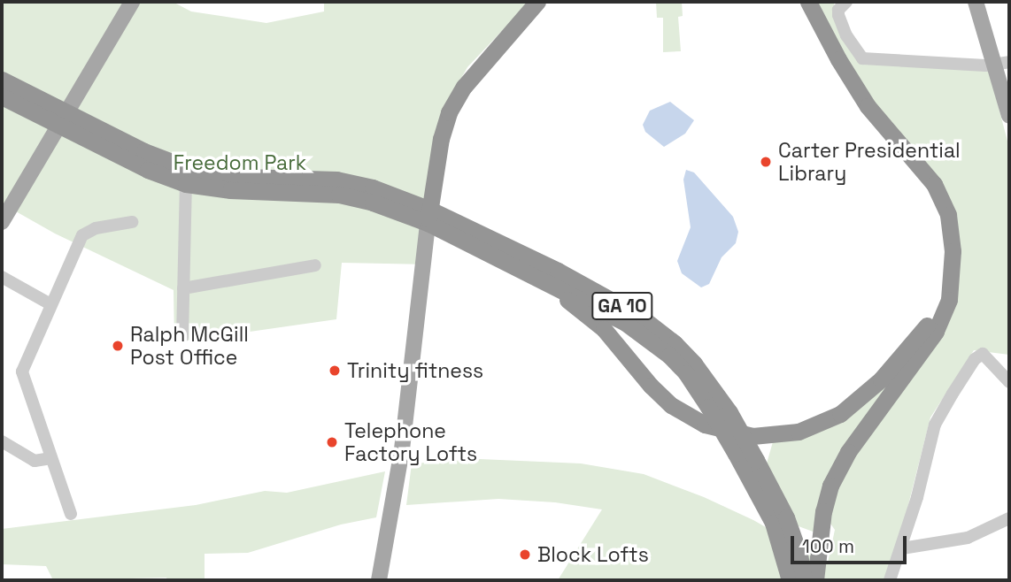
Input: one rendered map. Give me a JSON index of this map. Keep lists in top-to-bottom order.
{
  "streets": {
    "highway": ["GA 10"]
  },
  "parks": ["Freedom Park"],
  "places": [
    "Carter Presidential Library",
    "Ralph McGill Post Office",
    "Trinity fitness",
    "Telephone Factory Lofts",
    "Block Lofts"
  ],
  "scale_bar": "100 m"
}
